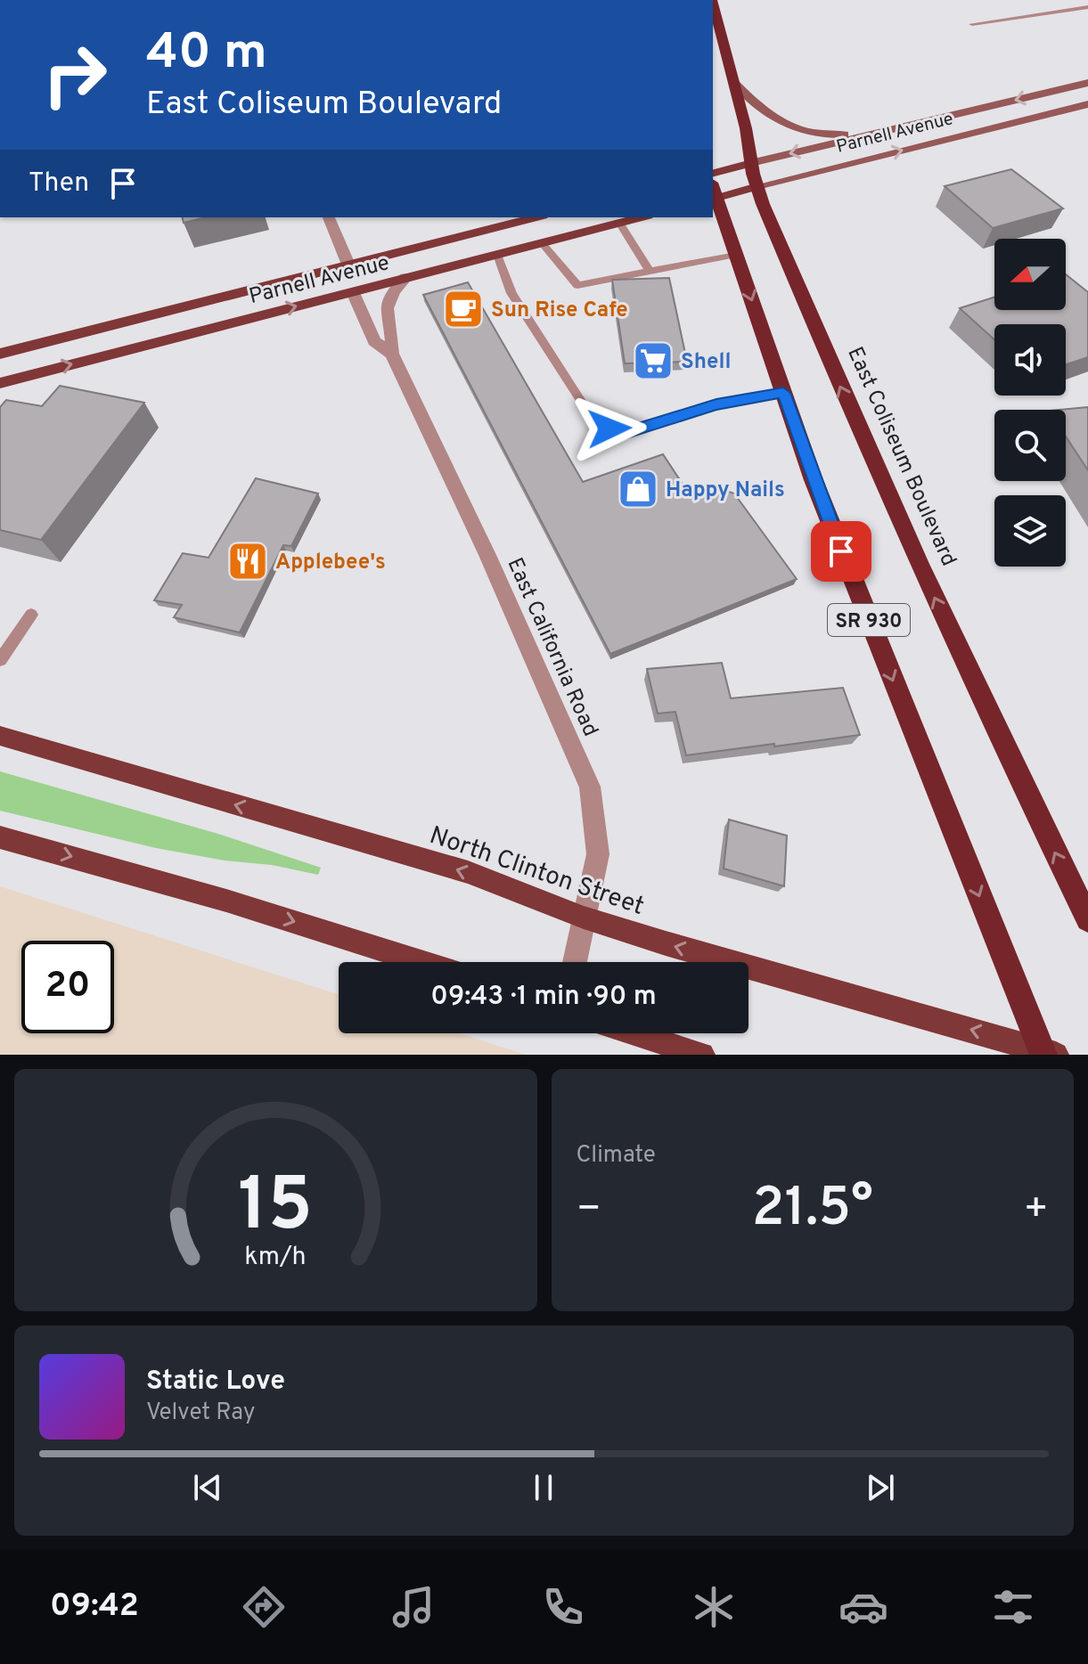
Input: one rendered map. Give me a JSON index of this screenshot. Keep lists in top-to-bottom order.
{
  "streets": {
    "highway": ["East Coliseum Boulevard", "SR 930"],
    "main road": ["Parnell Avenue", "North Clinton Street"],
    "street": ["East California Road"]
  },
  "crossings": [
    ["Parnell Avenue", "East Coliseum Boulevard"],
    ["Parnell Avenue", "SR 930"],
    ["Parnell Avenue", "East California Road"],
    ["SR 930", "North Clinton Street"],
    ["East California Road", "North Clinton Street"]
  ],
  "places": {
    "cafe": ["Sun Rise Cafe"],
    "supermarket": ["Shell"],
    "shop": ["Happy Nails"],
    "restaurant": ["Applebee's"]
  },
  "north": "left",
  "page": {
    "turn": ["40 m", "East Coliseum Boulevard"],
    "then": "Then",
    "limit": "20",
    "trip": "09:43 · 1 min · 90 m",
    "tile": "Climate",
    "heat": ["−", "21.5°", "+"],
    "song": ["Static Love", "Velvet Ray"],
    "tabs": "09:42",
    "gauge": ["15", "km/h"]
  }
}
